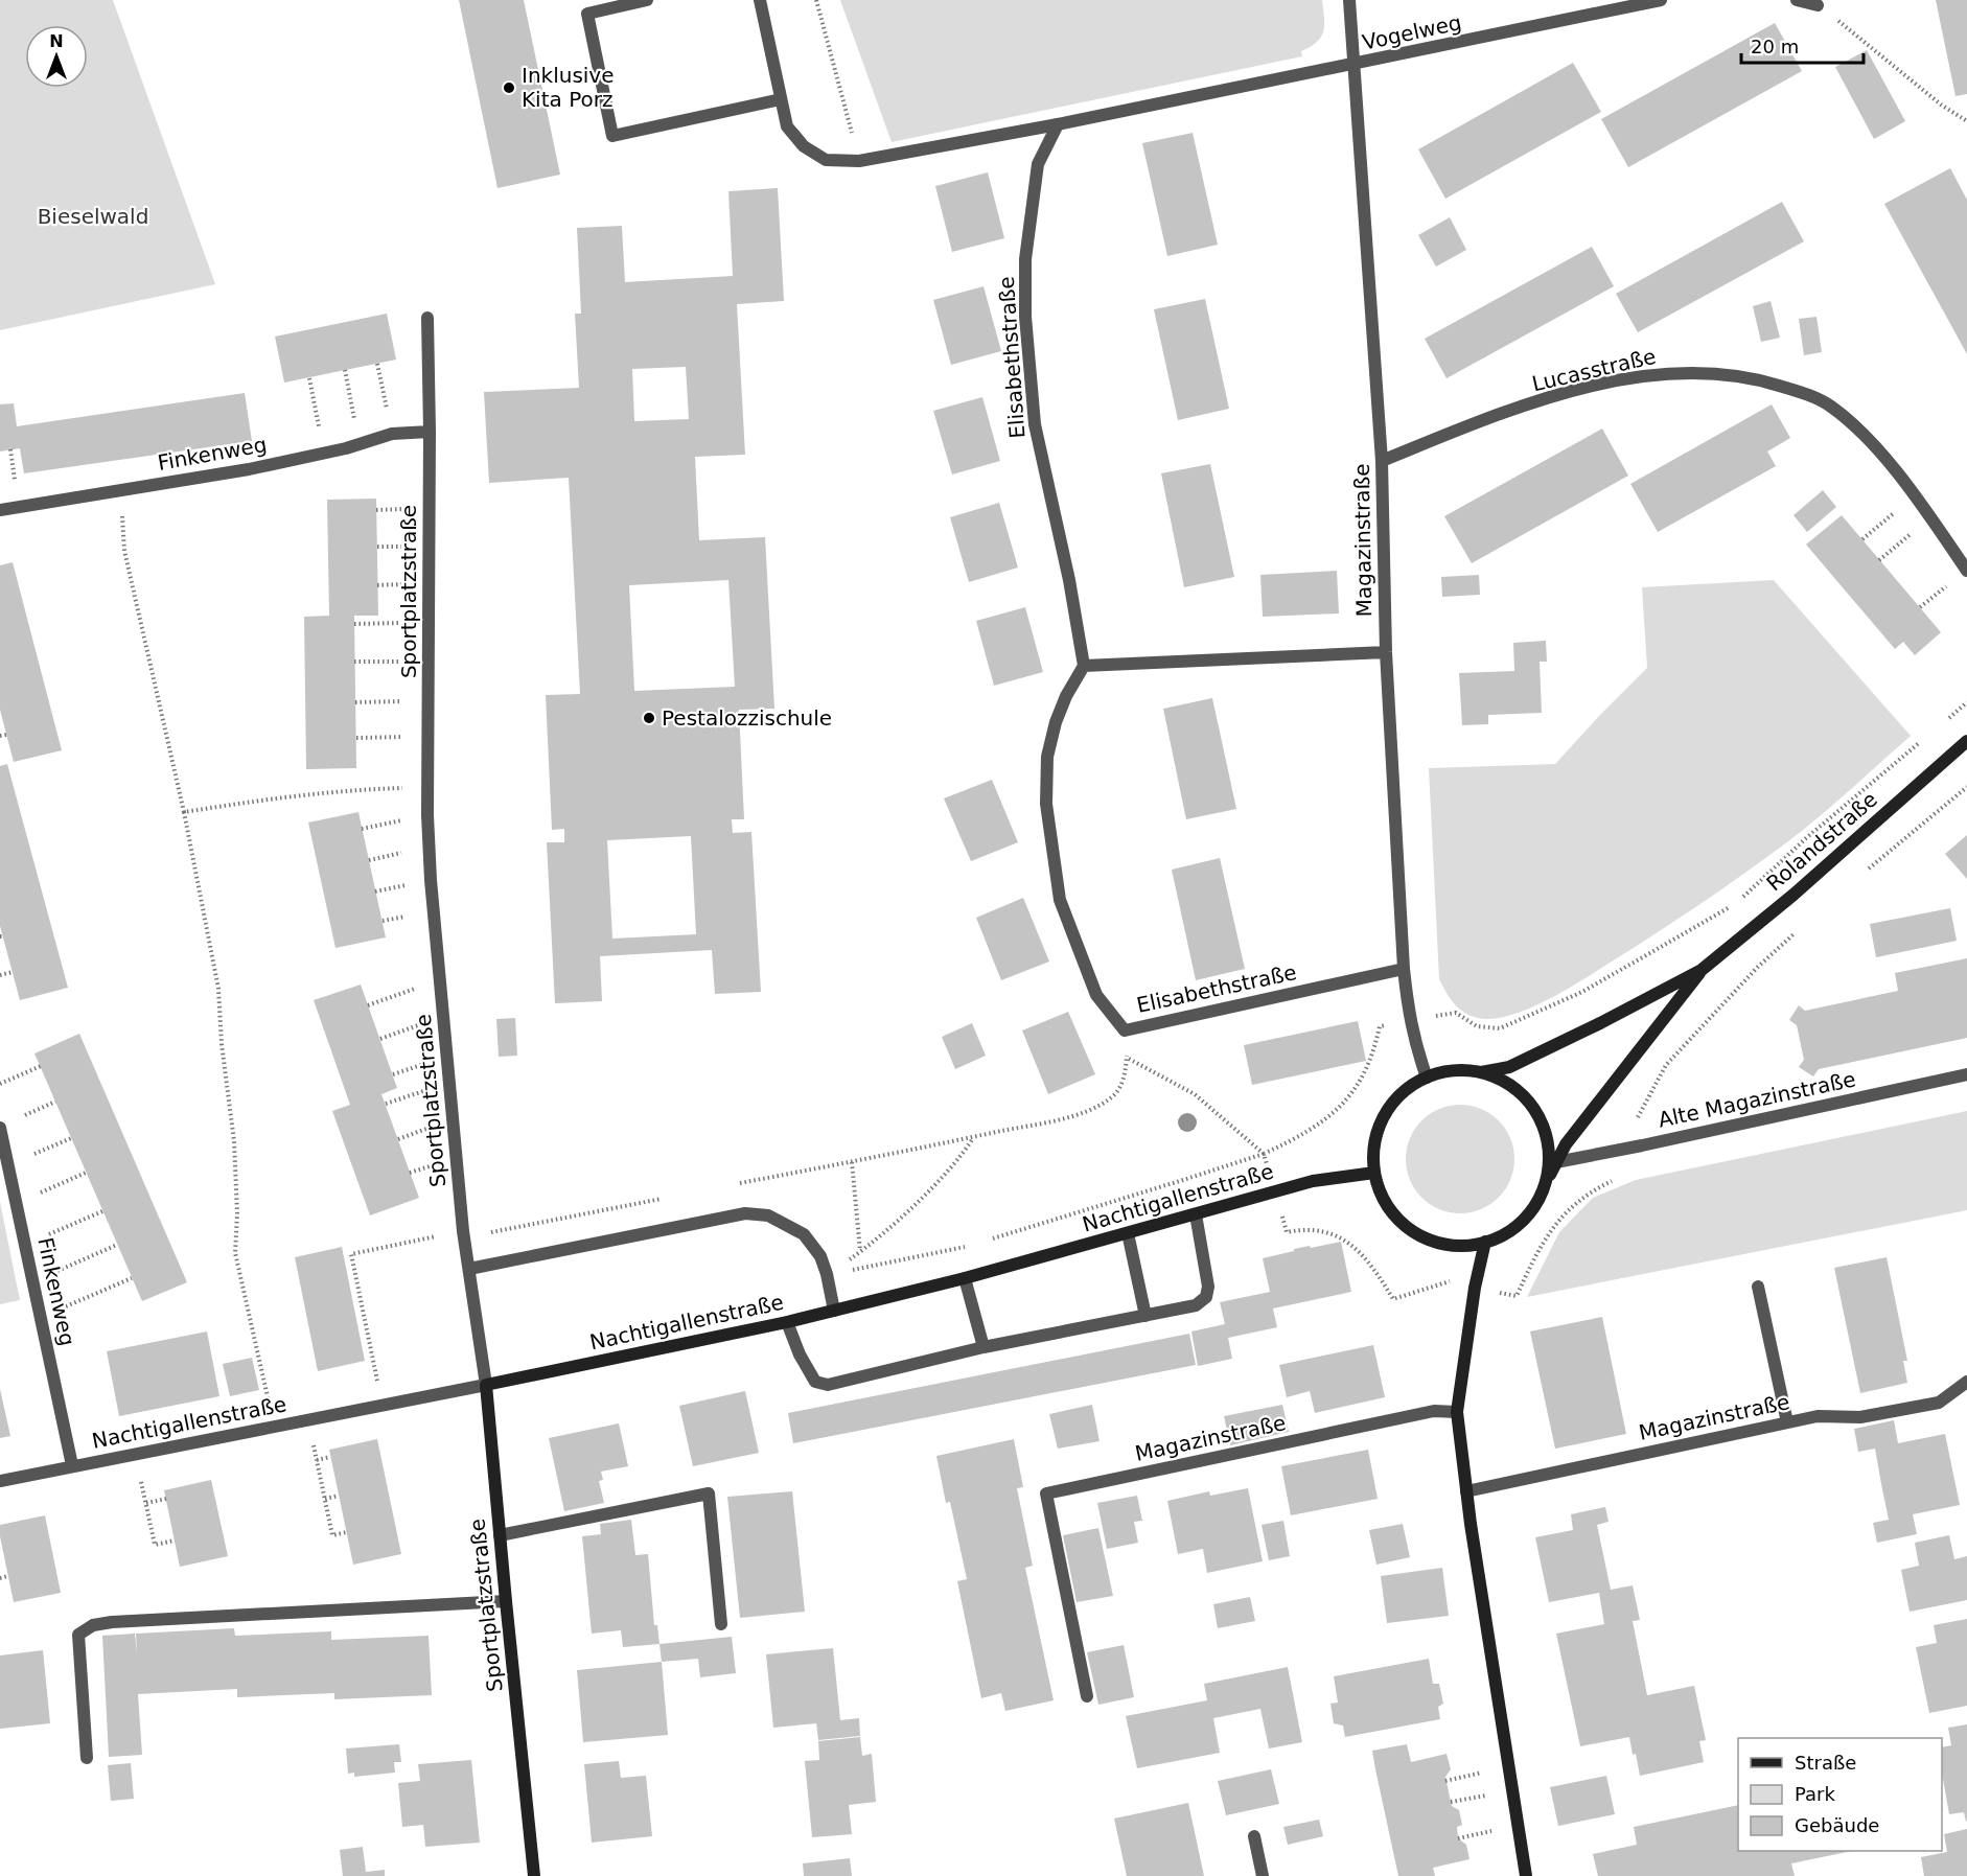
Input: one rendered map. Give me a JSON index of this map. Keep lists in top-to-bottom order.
{
  "streets": {
    "main road": ["Sportplatzstraße", "Rolandstraße", "Nachtigallenstraße"],
    "street": [
      "Vogelweg",
      "Elisabethstraße",
      "Lucasstraße",
      "Finkenweg",
      "Magazinstraße",
      "Alte Magazinstraße"
    ]
  },
  "crossings": [
    ["Vogelweg", "Magazinstraße"],
    ["Elisabethstraße", "Magazinstraße"],
    ["Lucasstraße", "Magazinstraße"],
    ["Finkenweg", "Sportplatzstraße"],
    ["Finkenweg", "Nachtigallenstraße"],
    ["Magazinstraße", "Rolandstraße"],
    ["Magazinstraße", "Nachtigallenstraße"],
    ["Sportplatzstraße", "Nachtigallenstraße"],
    ["Rolandstraße", "Alte Magazinstraße"],
    ["Rolandstraße", "Nachtigallenstraße"]
  ],
  "parks": ["Bieselwald"],
  "places": ["Inklusive Kita Porz", "Pestalozzischule"],
  "legend": ["Straße", "Park", "Gebäude"],
  "scale_bar": "20 m",
  "north": "top"
}
